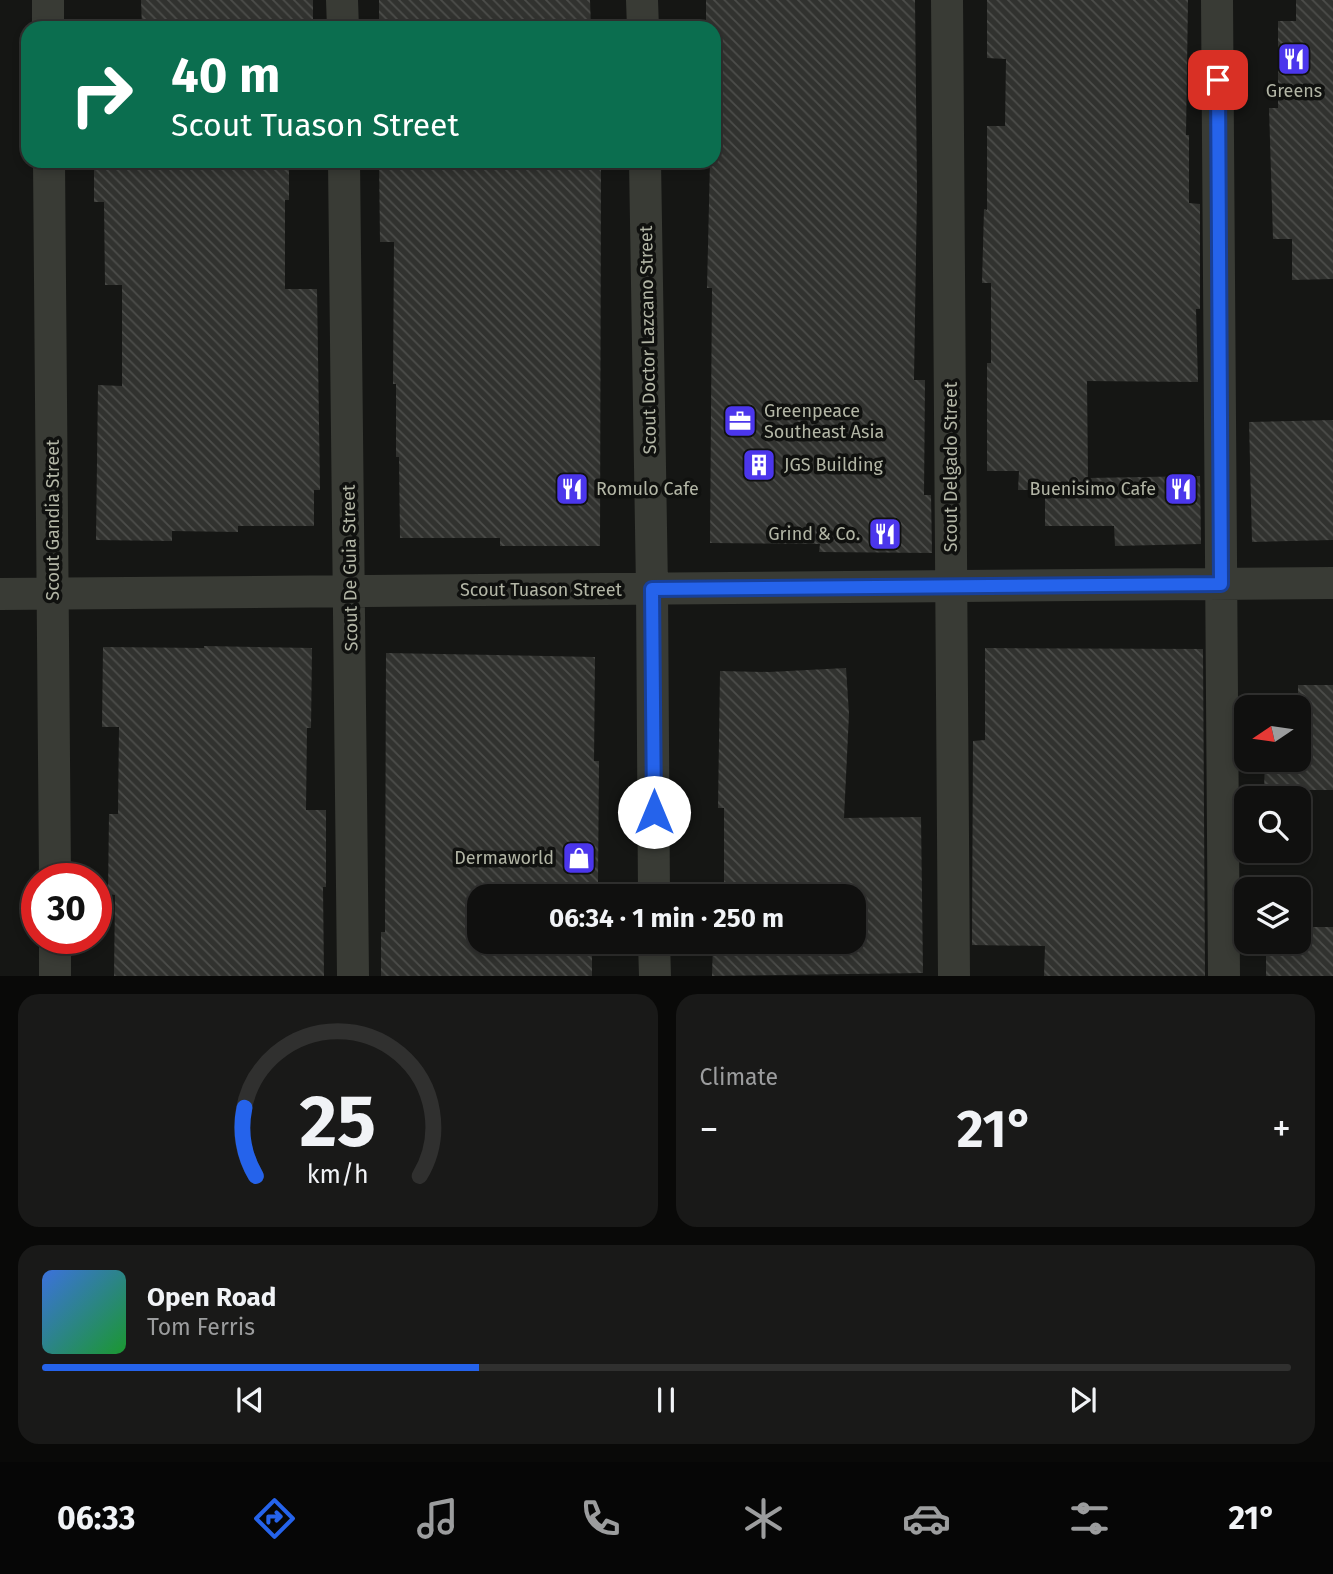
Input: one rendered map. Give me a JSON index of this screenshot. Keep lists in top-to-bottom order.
{
  "streets": {
    "street": [
      "Scout Doctor Lazcano Street",
      "Scout Delgado Street",
      "Scout Gandia Street",
      "Scout De Guia Street",
      "Scout Tuason Street"
    ]
  },
  "crossings": [
    ["Scout Doctor Lazcano Street", "Scout Tuason Street"],
    ["Scout Delgado Street", "Scout Tuason Street"],
    ["Scout Gandia Street", "Scout Tuason Street"],
    ["Scout De Guia Street", "Scout Tuason Street"]
  ],
  "places": {
    "restaurant": [
      "Greens",
      "Romulo Cafe",
      "Buenisimo Cafe",
      "Grind & Co."
    ],
    "office": ["Greenpeace Southeast Asia"],
    "building": ["JGS Building"],
    "shop": ["Dermaworld"]
  },
  "north": "left",
  "page": {
    "turn": ["40 m", "Scout Tuason Street"],
    "limit": "30",
    "trip": "06:34 · 1 min · 250 m",
    "tile": "Climate",
    "heat": ["−", "21°", "+"],
    "song": ["Open Road", "Tom Ferris"],
    "tabs": ["06:33", "21°"],
    "gauge": ["25", "km/h"]
  }
}
